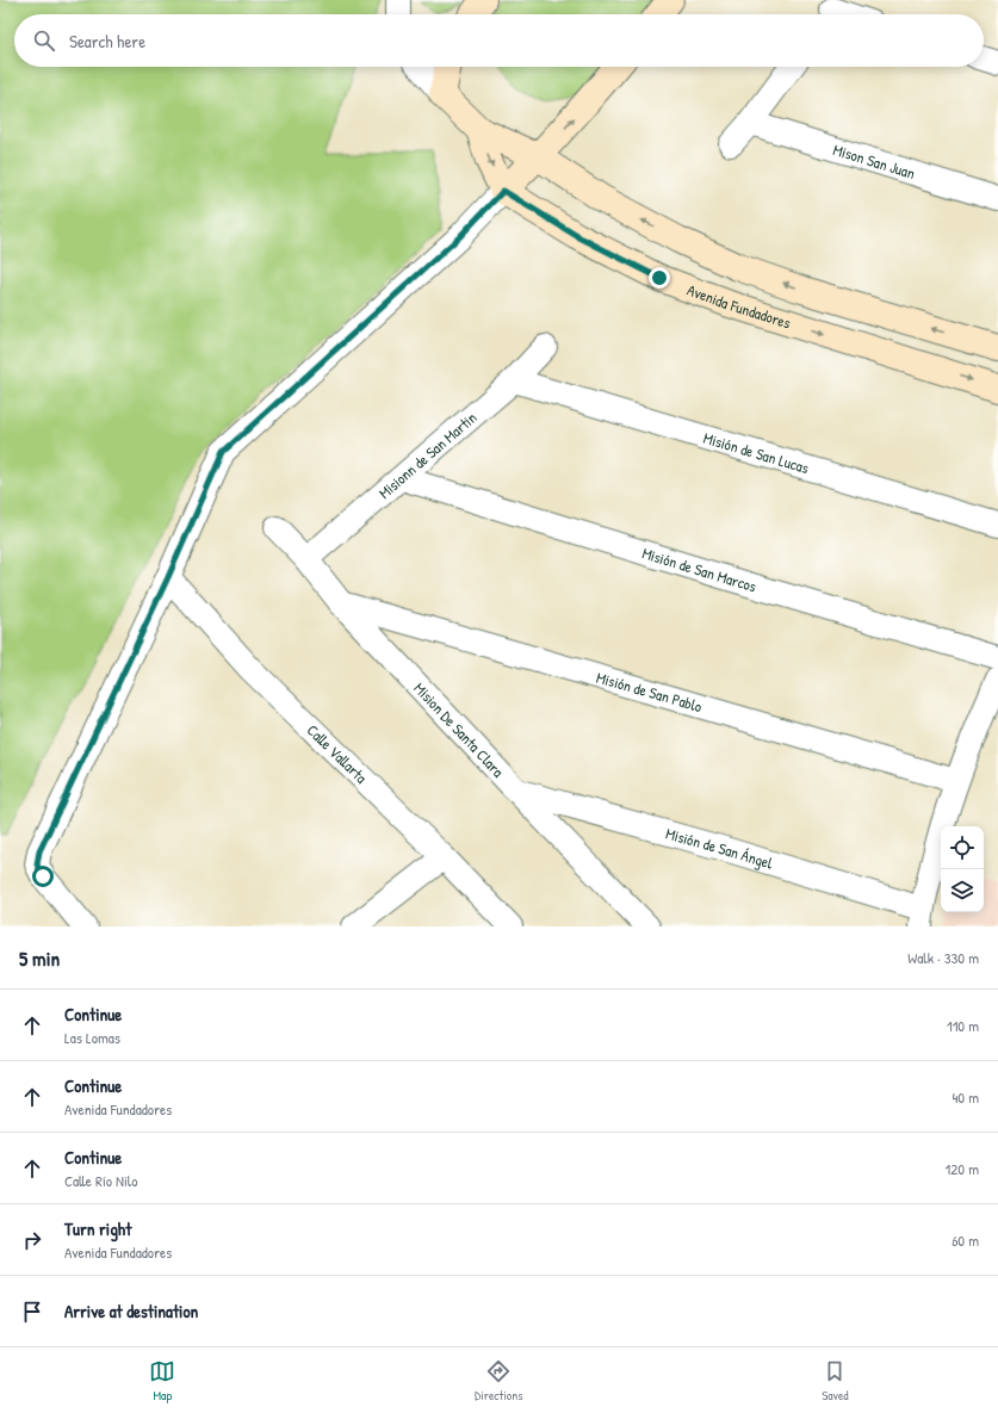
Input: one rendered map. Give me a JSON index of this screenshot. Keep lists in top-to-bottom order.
{
  "streets": {
    "street": [
      "Mison San Juan",
      "Avenida Fundadores",
      "Misión de San Lucas",
      "Misionn de San Martin",
      "Misión de San Marcos",
      "Misión de San Pablo",
      "Mision De Santa Clara",
      "Calle Vallarta",
      "Misión de San Ángel"
    ]
  },
  "crossings": [
    ["Misión de San Lucas", "Misionn de San Martin"],
    ["Misionn de San Martin", "Misión de San Marcos"],
    ["Misionn de San Martin", "Mision De Santa Clara"],
    ["Misión de San Pablo", "Mision De Santa Clara"],
    ["Mision De Santa Clara", "Misión de San Ángel"]
  ],
  "page": {
    "search": "Search here",
    "heading": ["5 min", "Walk · 330 m"],
    "list": [
      ["Continue", "Las Lomas", "110 m"],
      ["Continue", "Avenida Fundadores", "40 m"],
      ["Continue", "Calle Río Nilo", "120 m"],
      ["Turn right", "Avenida Fundadores", "60 m"],
      "Arrive at destination"
    ],
    "nav": ["Map", "Directions", "Saved"]
  }
}
